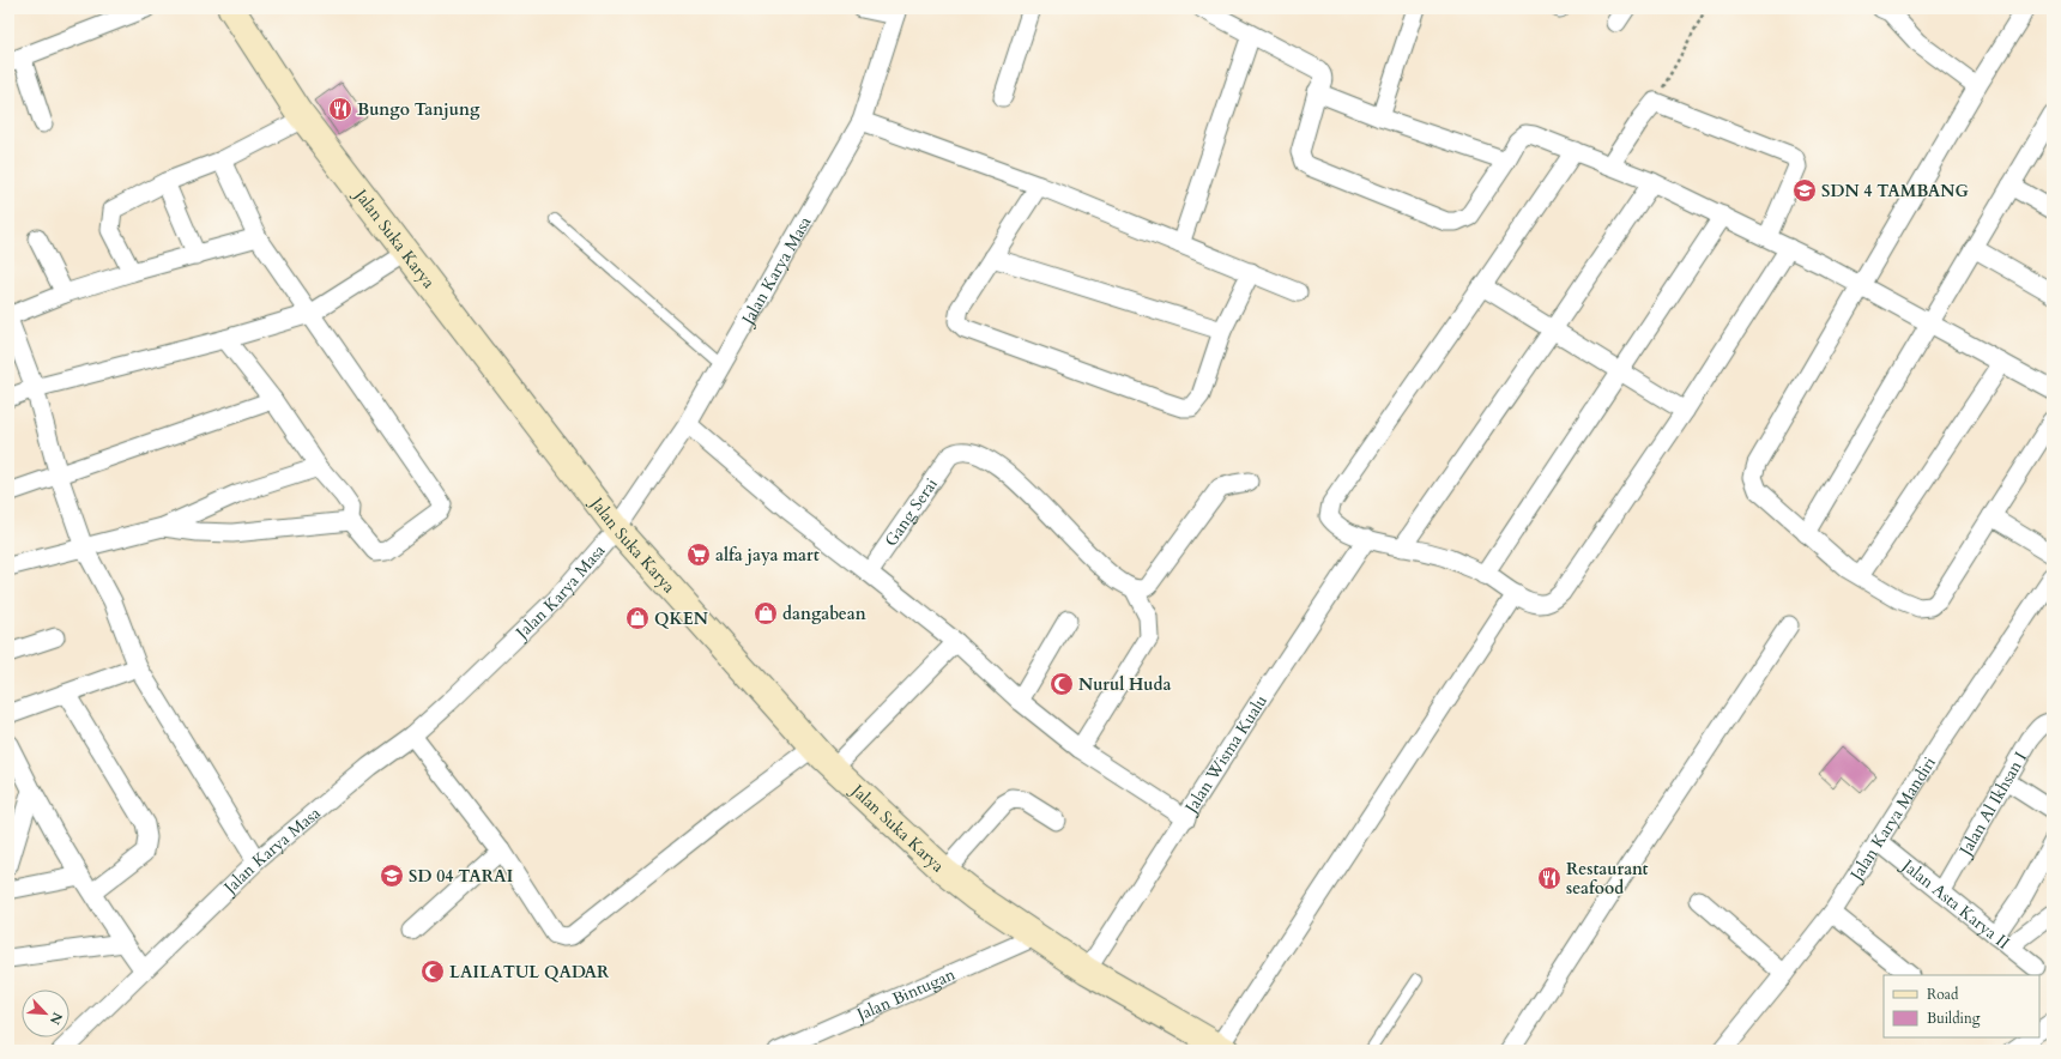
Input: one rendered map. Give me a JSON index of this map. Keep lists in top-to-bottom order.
{
  "streets": {
    "main road": ["Jalan Suka Karya"],
    "street": [
      "Jalan Karya Masa",
      "Gang Serai",
      "Jalan Wisma Kualu",
      "Jalan Al Ikhsan I",
      "Jalan Karya Mandiri",
      "Jalan Asta Karya II",
      "Jalan Bintugan"
    ]
  },
  "crossings": [
    ["Jalan Suka Karya", "Jalan Karya Masa"],
    ["Jalan Suka Karya", "Jalan Wisma Kualu"],
    ["Jalan Suka Karya", "Jalan Bintugan"],
    ["Jalan Al Ikhsan I", "Jalan Asta Karya II"],
    ["Jalan Karya Mandiri", "Jalan Asta Karya II"]
  ],
  "places": {
    "restaurant": ["Bungo Tanjung", "Restaurant seafood"],
    "school or university": ["SDN 4 TAMBANG", "SD 04 TARAI"],
    "supermarket": ["alfa jaya mart"],
    "shop": ["dangabean", "QKEN"],
    "mosque": ["Nurul Huda", "LAILATUL QADAR"]
  },
  "legend": ["Road", "Building"],
  "north": "bottom right"
}
